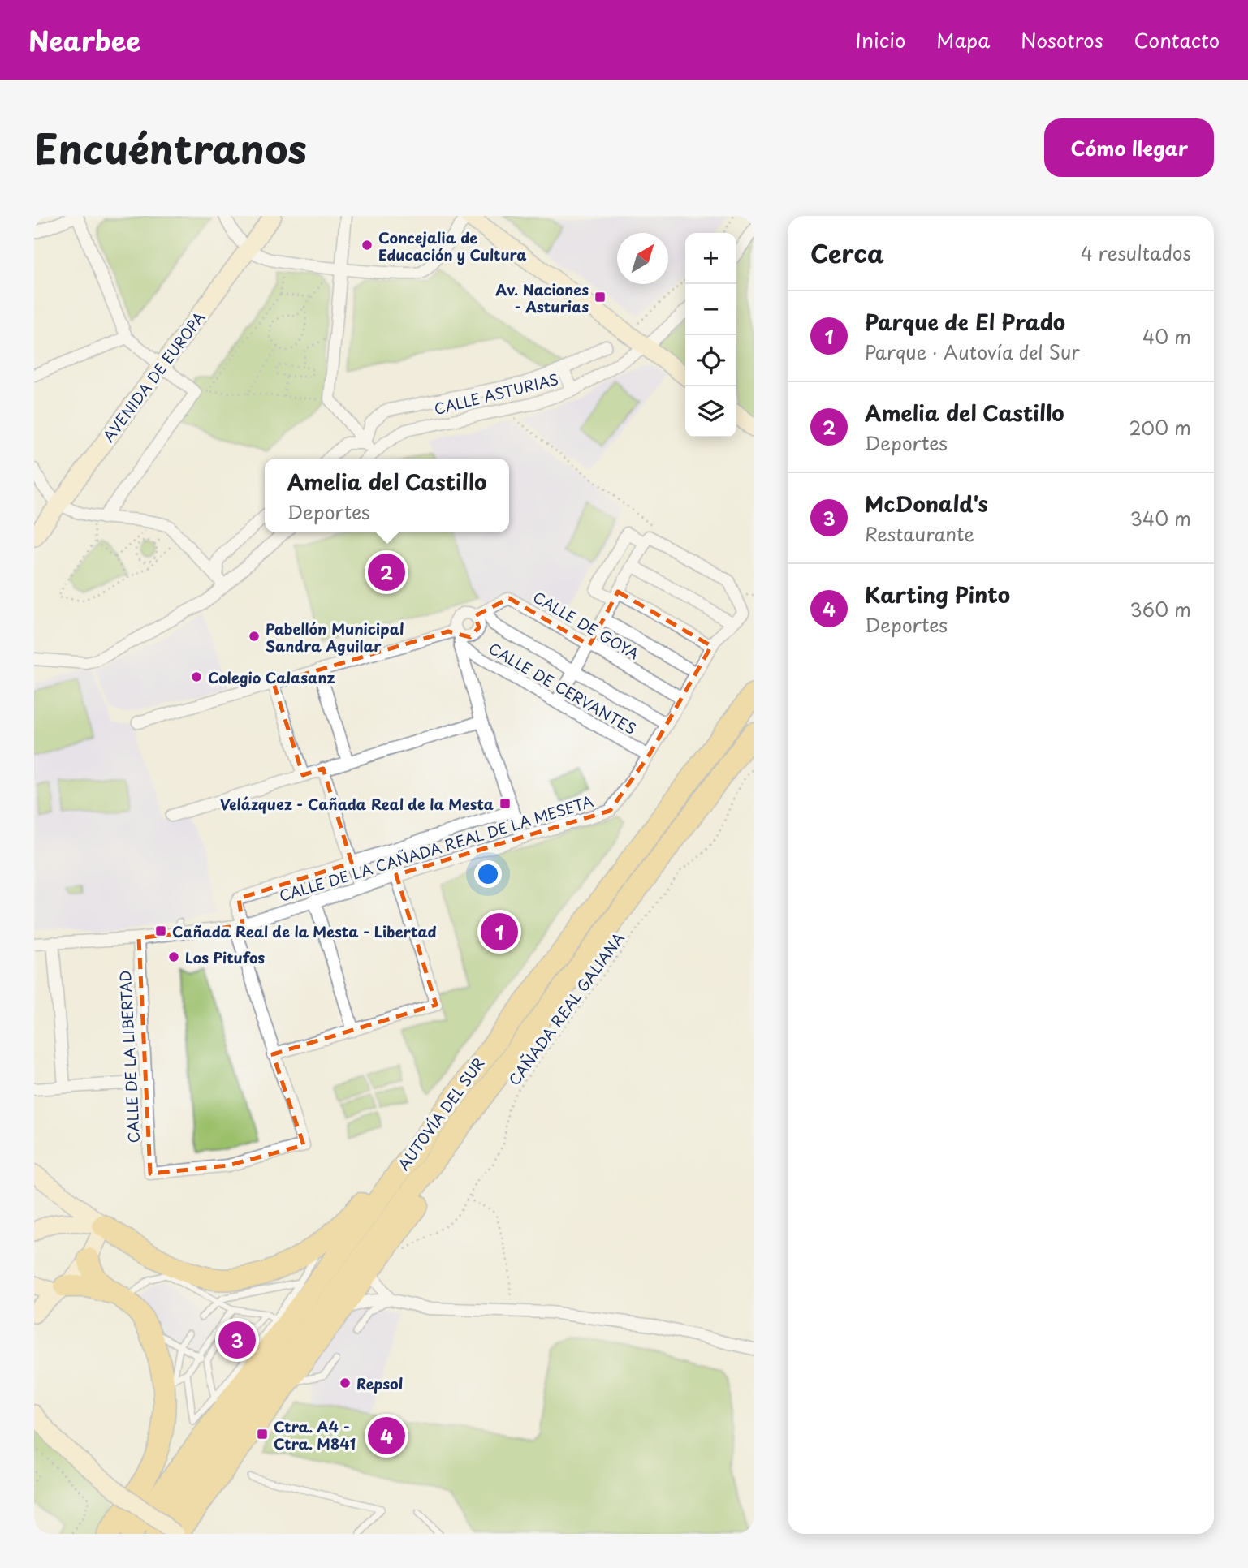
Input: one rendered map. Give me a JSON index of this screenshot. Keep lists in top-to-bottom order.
{
  "streets": {
    "highway": ["AUTOVÍA DEL SUR"],
    "street": [
      "AVENIDA DE EUROPA",
      "CALLE ASTURIAS",
      "CALLE DE GOYA",
      "CALLE DE CERVANTES",
      "CALLE DE LA CAÑADA REAL DE LA MESETA",
      "CALLE DE LA LIBERTAD"
    ],
    "path": ["CAÑADA REAL GALIANA"]
  },
  "crossings": [
    ["CALLE DE GOYA", "CALLE DE LA CAÑADA REAL DE LA MESETA"],
    ["CALLE DE CERVANTES", "CALLE DE LA CAÑADA REAL DE LA MESETA"],
    ["CALLE DE LA CAÑADA REAL DE LA MESETA", "CALLE DE LA LIBERTAD"]
  ],
  "places": {
    "other": [
      "Concejalia de Educación y Cultura",
      "Pabellón Municipal Sandra Aguilar",
      "Colegio Calasanz",
      "Los Pitufos",
      "Repsol"
    ],
    "transit": [
      "Av. Naciones - Asturias",
      "Velázquez - Cañada Real de la Mesta",
      "Cañada Real de la Mesta - Libertad",
      "Ctra. A4 - Ctra. M841"
    ]
  },
  "north": "top right",
  "page": {
    "header": "Nearbee",
    "nav": [
      "Inicio",
      "Mapa",
      "Nosotros",
      "Contacto"
    ],
    "title": "Encuéntranos",
    "buttons": "Cómo llegar",
    "heading": ["Cerca", "4 resultados"],
    "map_buttons": ["+", "−"],
    "list": [
      {
        "mark": "1",
        "name": "Parque de El Prado",
        "note": "Parque · Autovía del Sur",
        "value": "40 m"
      },
      {
        "mark": "2",
        "name": "Amelia del Castillo",
        "note": "Deportes",
        "value": "200 m"
      },
      {
        "mark": "3",
        "name": "McDonald's",
        "note": "Restaurante",
        "value": "340 m"
      },
      {
        "mark": "4",
        "name": "Karting Pinto",
        "note": "Deportes",
        "value": "360 m"
      }
    ],
    "popup": ["Amelia del Castillo", "Deportes"],
    "pins": [
      "2",
      "1",
      "3",
      "4"
    ]
  }
}
